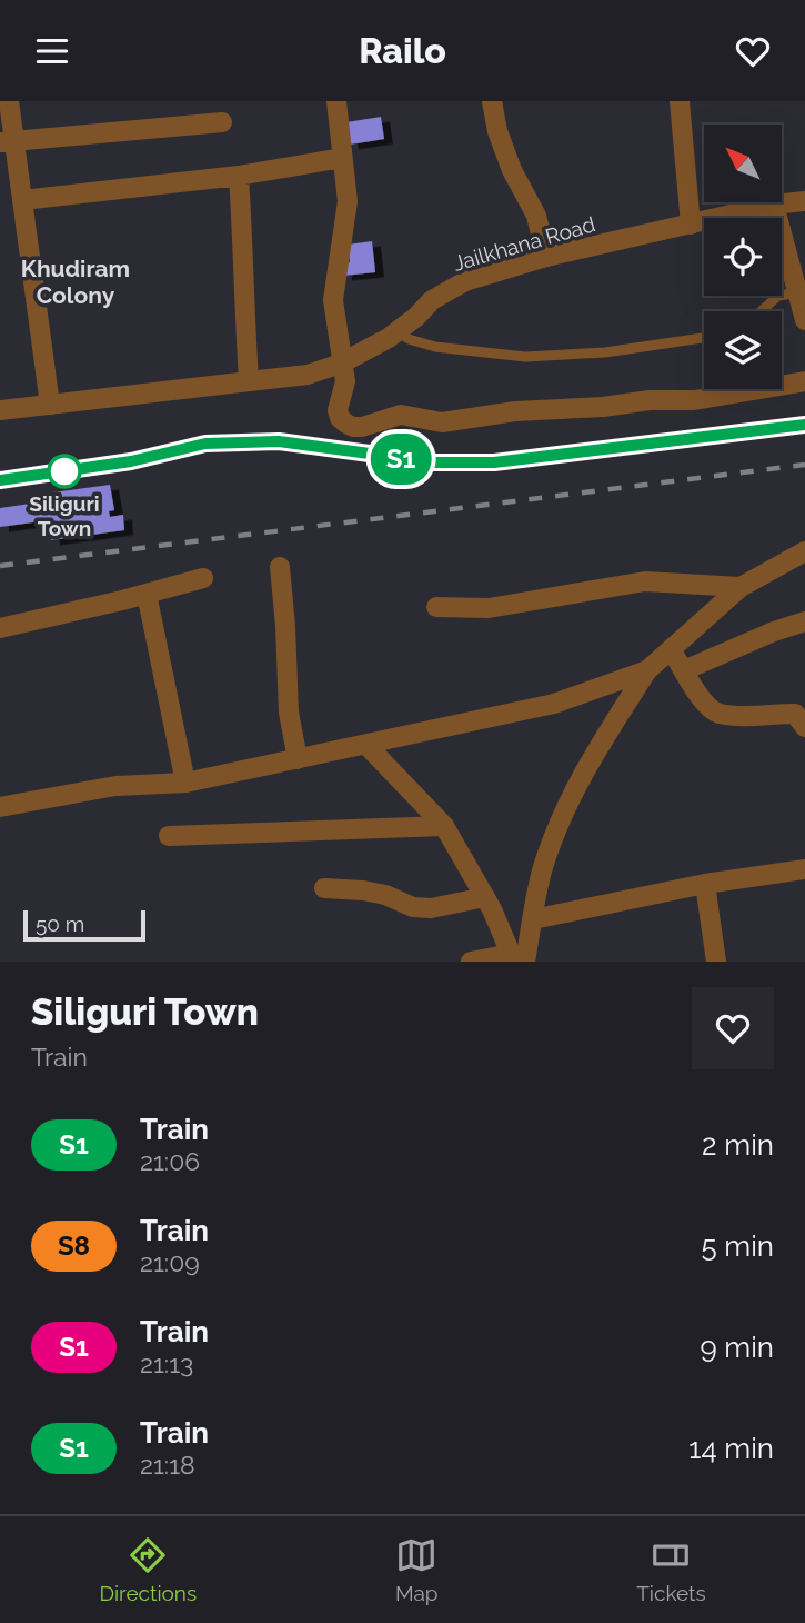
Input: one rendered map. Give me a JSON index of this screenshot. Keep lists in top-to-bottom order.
{
  "streets": {
    "street": ["Jailkhana Road"]
  },
  "districts": ["Khudiram Colony"],
  "places": ["Siliguri Town"],
  "scale_bar": "50 m",
  "north": "top left",
  "page": {
    "header": "Railo",
    "on_map": "S1",
    "scale": "50 m",
    "heading": ["Siliguri Town", "Train"],
    "list": [
      {
        "mark": "S1",
        "name": "Train",
        "note": "21:06",
        "value": "2 min"
      },
      {
        "mark": "S8",
        "name": "Train",
        "note": "21:09",
        "value": "5 min"
      },
      {
        "mark": "S1",
        "name": "Train",
        "note": "21:13",
        "value": "9 min"
      },
      {
        "mark": "S1",
        "name": "Train",
        "note": "21:18",
        "value": "14 min"
      }
    ],
    "tabs": ["Directions", "Map", "Tickets"]
  }
}
